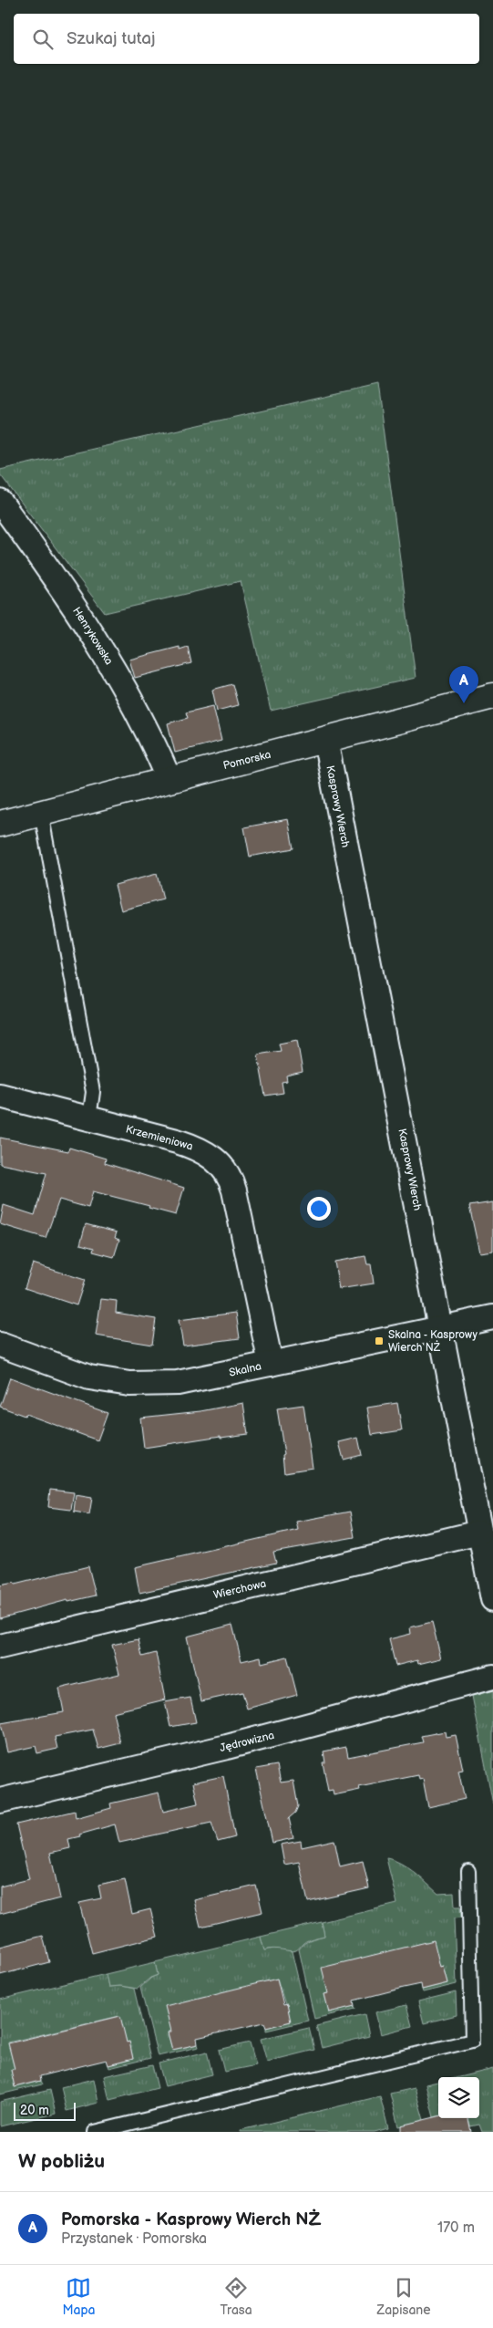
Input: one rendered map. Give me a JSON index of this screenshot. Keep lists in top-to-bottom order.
{
  "streets": {
    "street": [
      "Henrykowska",
      "Pomorska",
      "Kasprowy Wierch",
      "Krzemieniowa",
      "Skalna",
      "Wierchowa",
      "Jędrowizna"
    ]
  },
  "crossings": [
    ["Henrykowska", "Pomorska"],
    ["Pomorska", "Kasprowy Wierch"],
    ["Kasprowy Wierch", "Skalna"],
    ["Kasprowy Wierch", "Wierchowa"],
    ["Krzemieniowa", "Skalna"]
  ],
  "places": {
    "transit": ["Skalna - Kasprowy Wierch NŻ"]
  },
  "scale_bar": "20 m",
  "page": {
    "search": "Szukaj tutaj",
    "pins": "A",
    "scale": "20 m",
    "heading": "W pobliżu",
    "list": [
      {
        "mark": "A",
        "name": "Pomorska - Kasprowy Wierch NŻ",
        "note": "Przystanek · Pomorska",
        "value": "170 m"
      }
    ],
    "nav": ["Mapa", "Trasa", "Zapisane"]
  }
}
